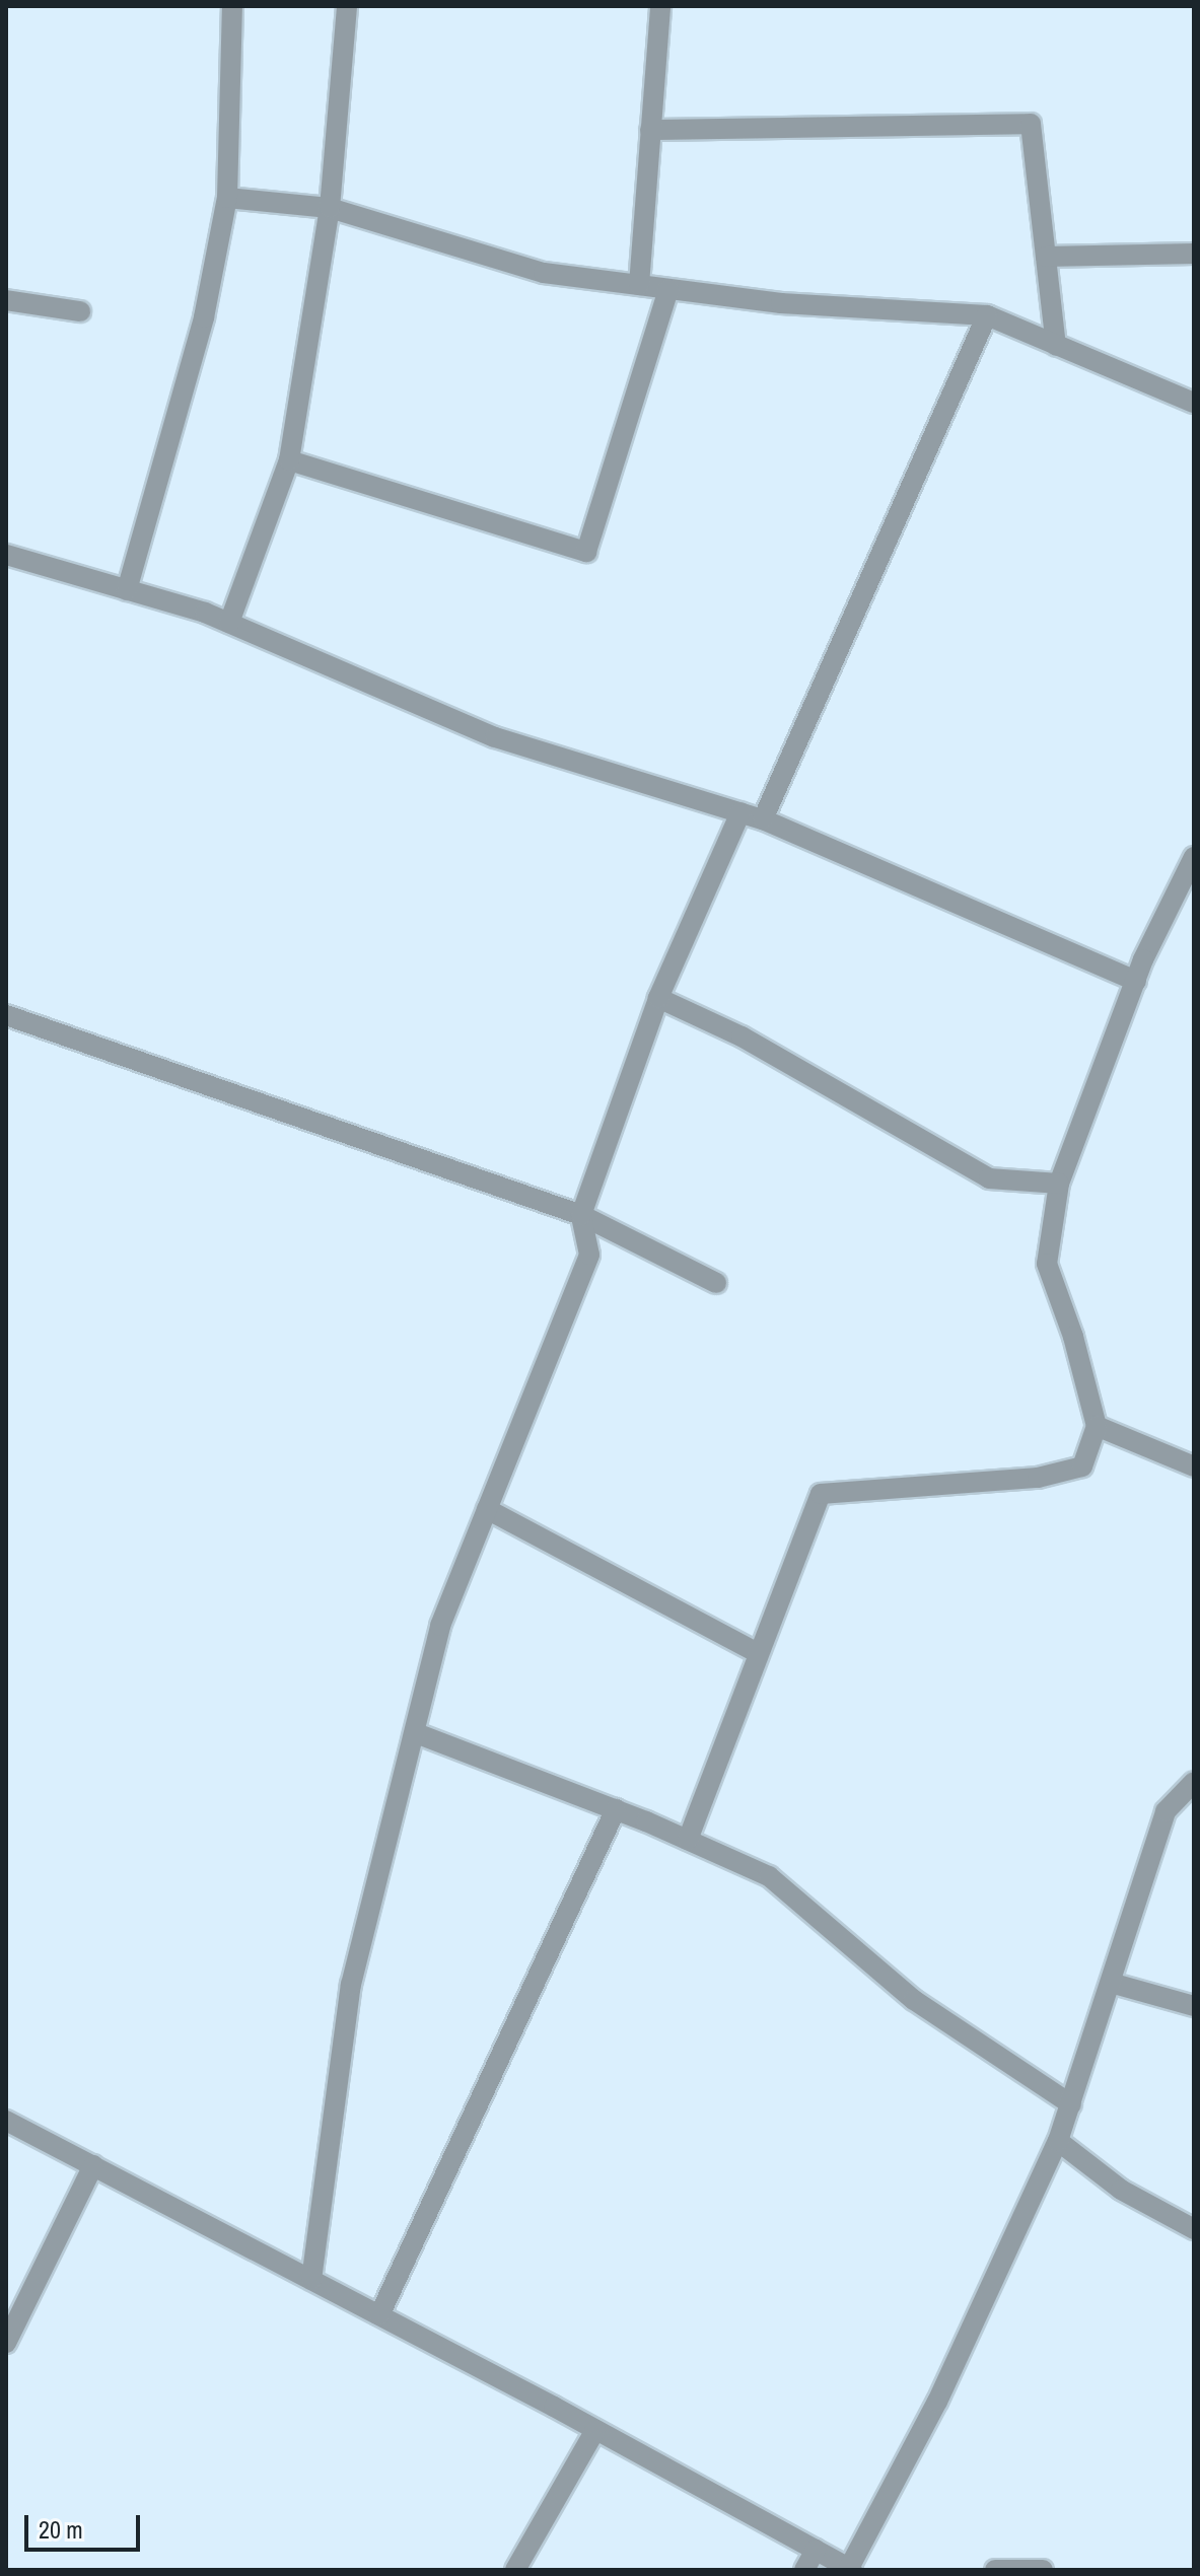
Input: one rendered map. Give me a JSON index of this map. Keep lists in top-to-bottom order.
{
  "scale_bar": "20 m"
}
